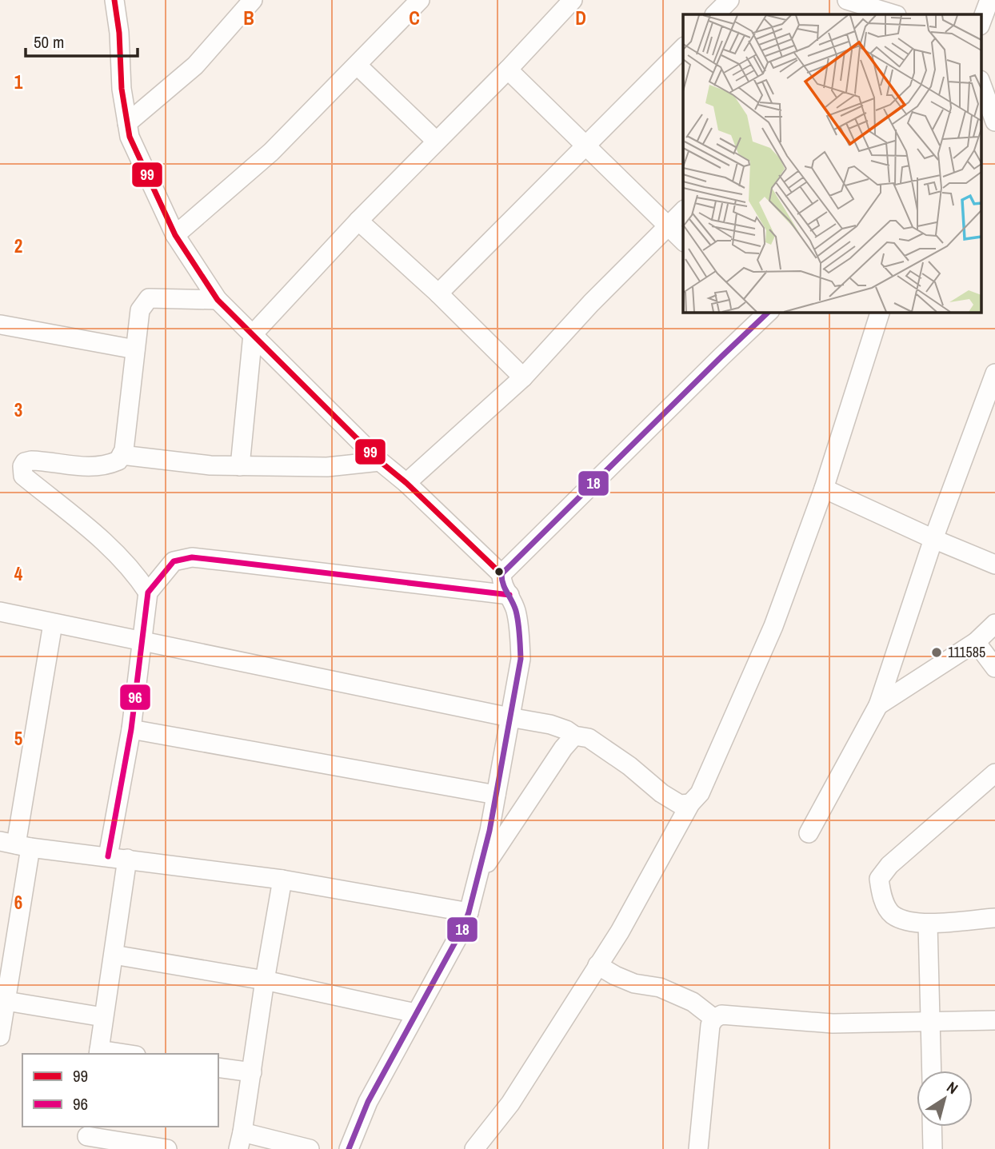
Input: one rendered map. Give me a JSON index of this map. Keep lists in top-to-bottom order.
{
  "places": ["111585"],
  "lines": ["transit line 99", "transit line 18", "transit line 96"],
  "legend": ["99", "96"],
  "scale_bar": "50 m",
  "north": "top right",
  "grid": {
    "columns": ["B", "C", "D"],
    "rows": [
      "1",
      "2",
      "3",
      "4",
      "5",
      "6"
    ]
  }
}
